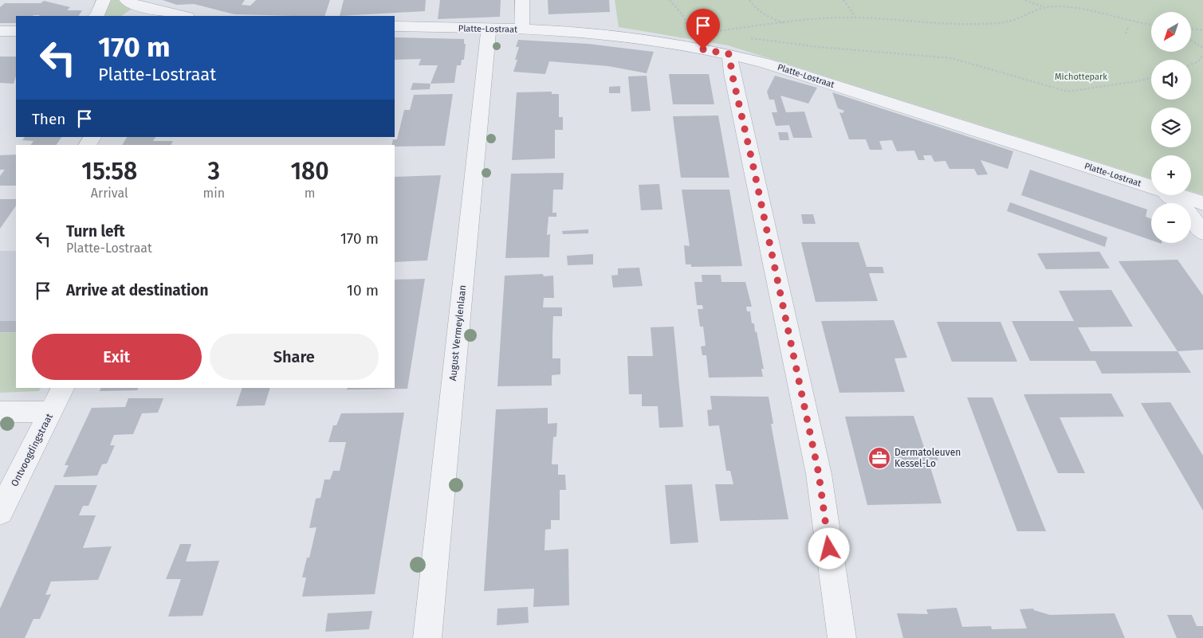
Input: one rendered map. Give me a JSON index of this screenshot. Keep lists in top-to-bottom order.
{
  "streets": {
    "street": ["Platte-Lostraat", "August Vermeylenlaan", "Ontvoogdingstraat"]
  },
  "crossings": [
    ["Platte-Lostraat", "August Vermeylenlaan"]
  ],
  "parks": ["Michottepark"],
  "places": {
    "office": ["Dermatoleuven Kessel-Lo"]
  },
  "north": "bottom left",
  "page": {
    "map_buttons": ["+", "−"],
    "turn": ["170 m", "Platte-Lostraat"],
    "then": "Then",
    "eta": [
      "15:58",
      "Arrival",
      "3",
      "min",
      "180",
      "m"
    ],
    "list": [
      {
        "name": "Turn left",
        "note": "Platte-Lostraat",
        "value": "170 m"
      },
      {
        "name": "Arrive at destination",
        "value": "10 m"
      }
    ],
    "buttons": ["Exit", "Share"]
  }
}
